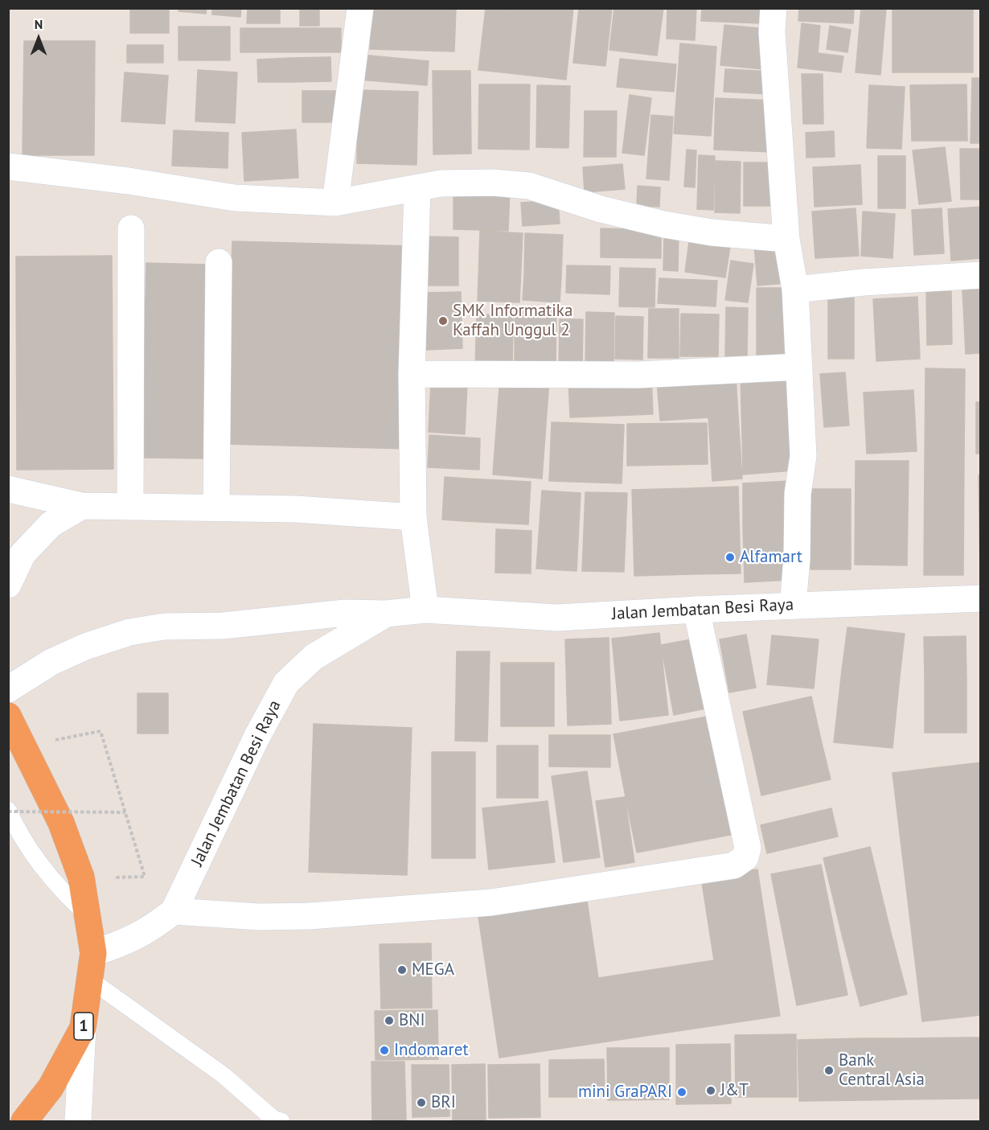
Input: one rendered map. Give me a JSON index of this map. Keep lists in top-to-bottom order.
{
  "streets": {
    "highway": ["1"],
    "street": ["Jalan Jembatan Besi Raya"]
  },
  "crossings": [
    ["Jalan Jembatan Besi Raya", "1"]
  ],
  "places": [
    "SMK Informatika Kaffah Unggul 2",
    "Alfamart",
    "MEGA",
    "BNI",
    "Indomaret",
    "Bank Central Asia",
    "J&T",
    "mini GraPARI",
    "BRI"
  ],
  "north": "top"
}
